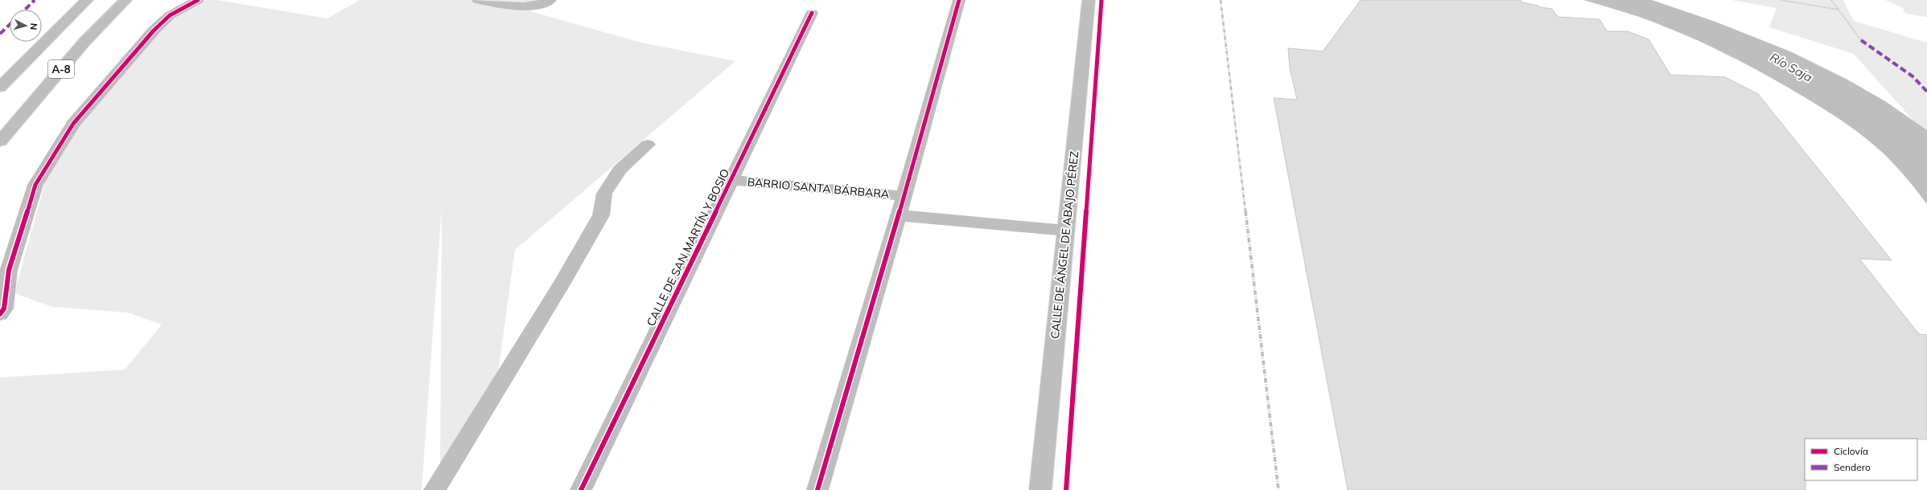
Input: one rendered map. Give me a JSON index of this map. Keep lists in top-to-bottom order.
{
  "streets": {
    "main road": [
      "A-8",
      "BARRIO SANTA BÁRBARA",
      "CALLE DE ÁNGEL DE ABAJO PÉREZ",
      "CALLE DE SAN MARTÍN Y BOSIO"
    ]
  },
  "crossings": [
    ["BARRIO SANTA BÁRBARA", "CALLE DE SAN MARTÍN Y BOSIO"]
  ],
  "water": ["Río Saja"],
  "legend": ["Ciclovía", "Sendero"],
  "north": "right"
}
